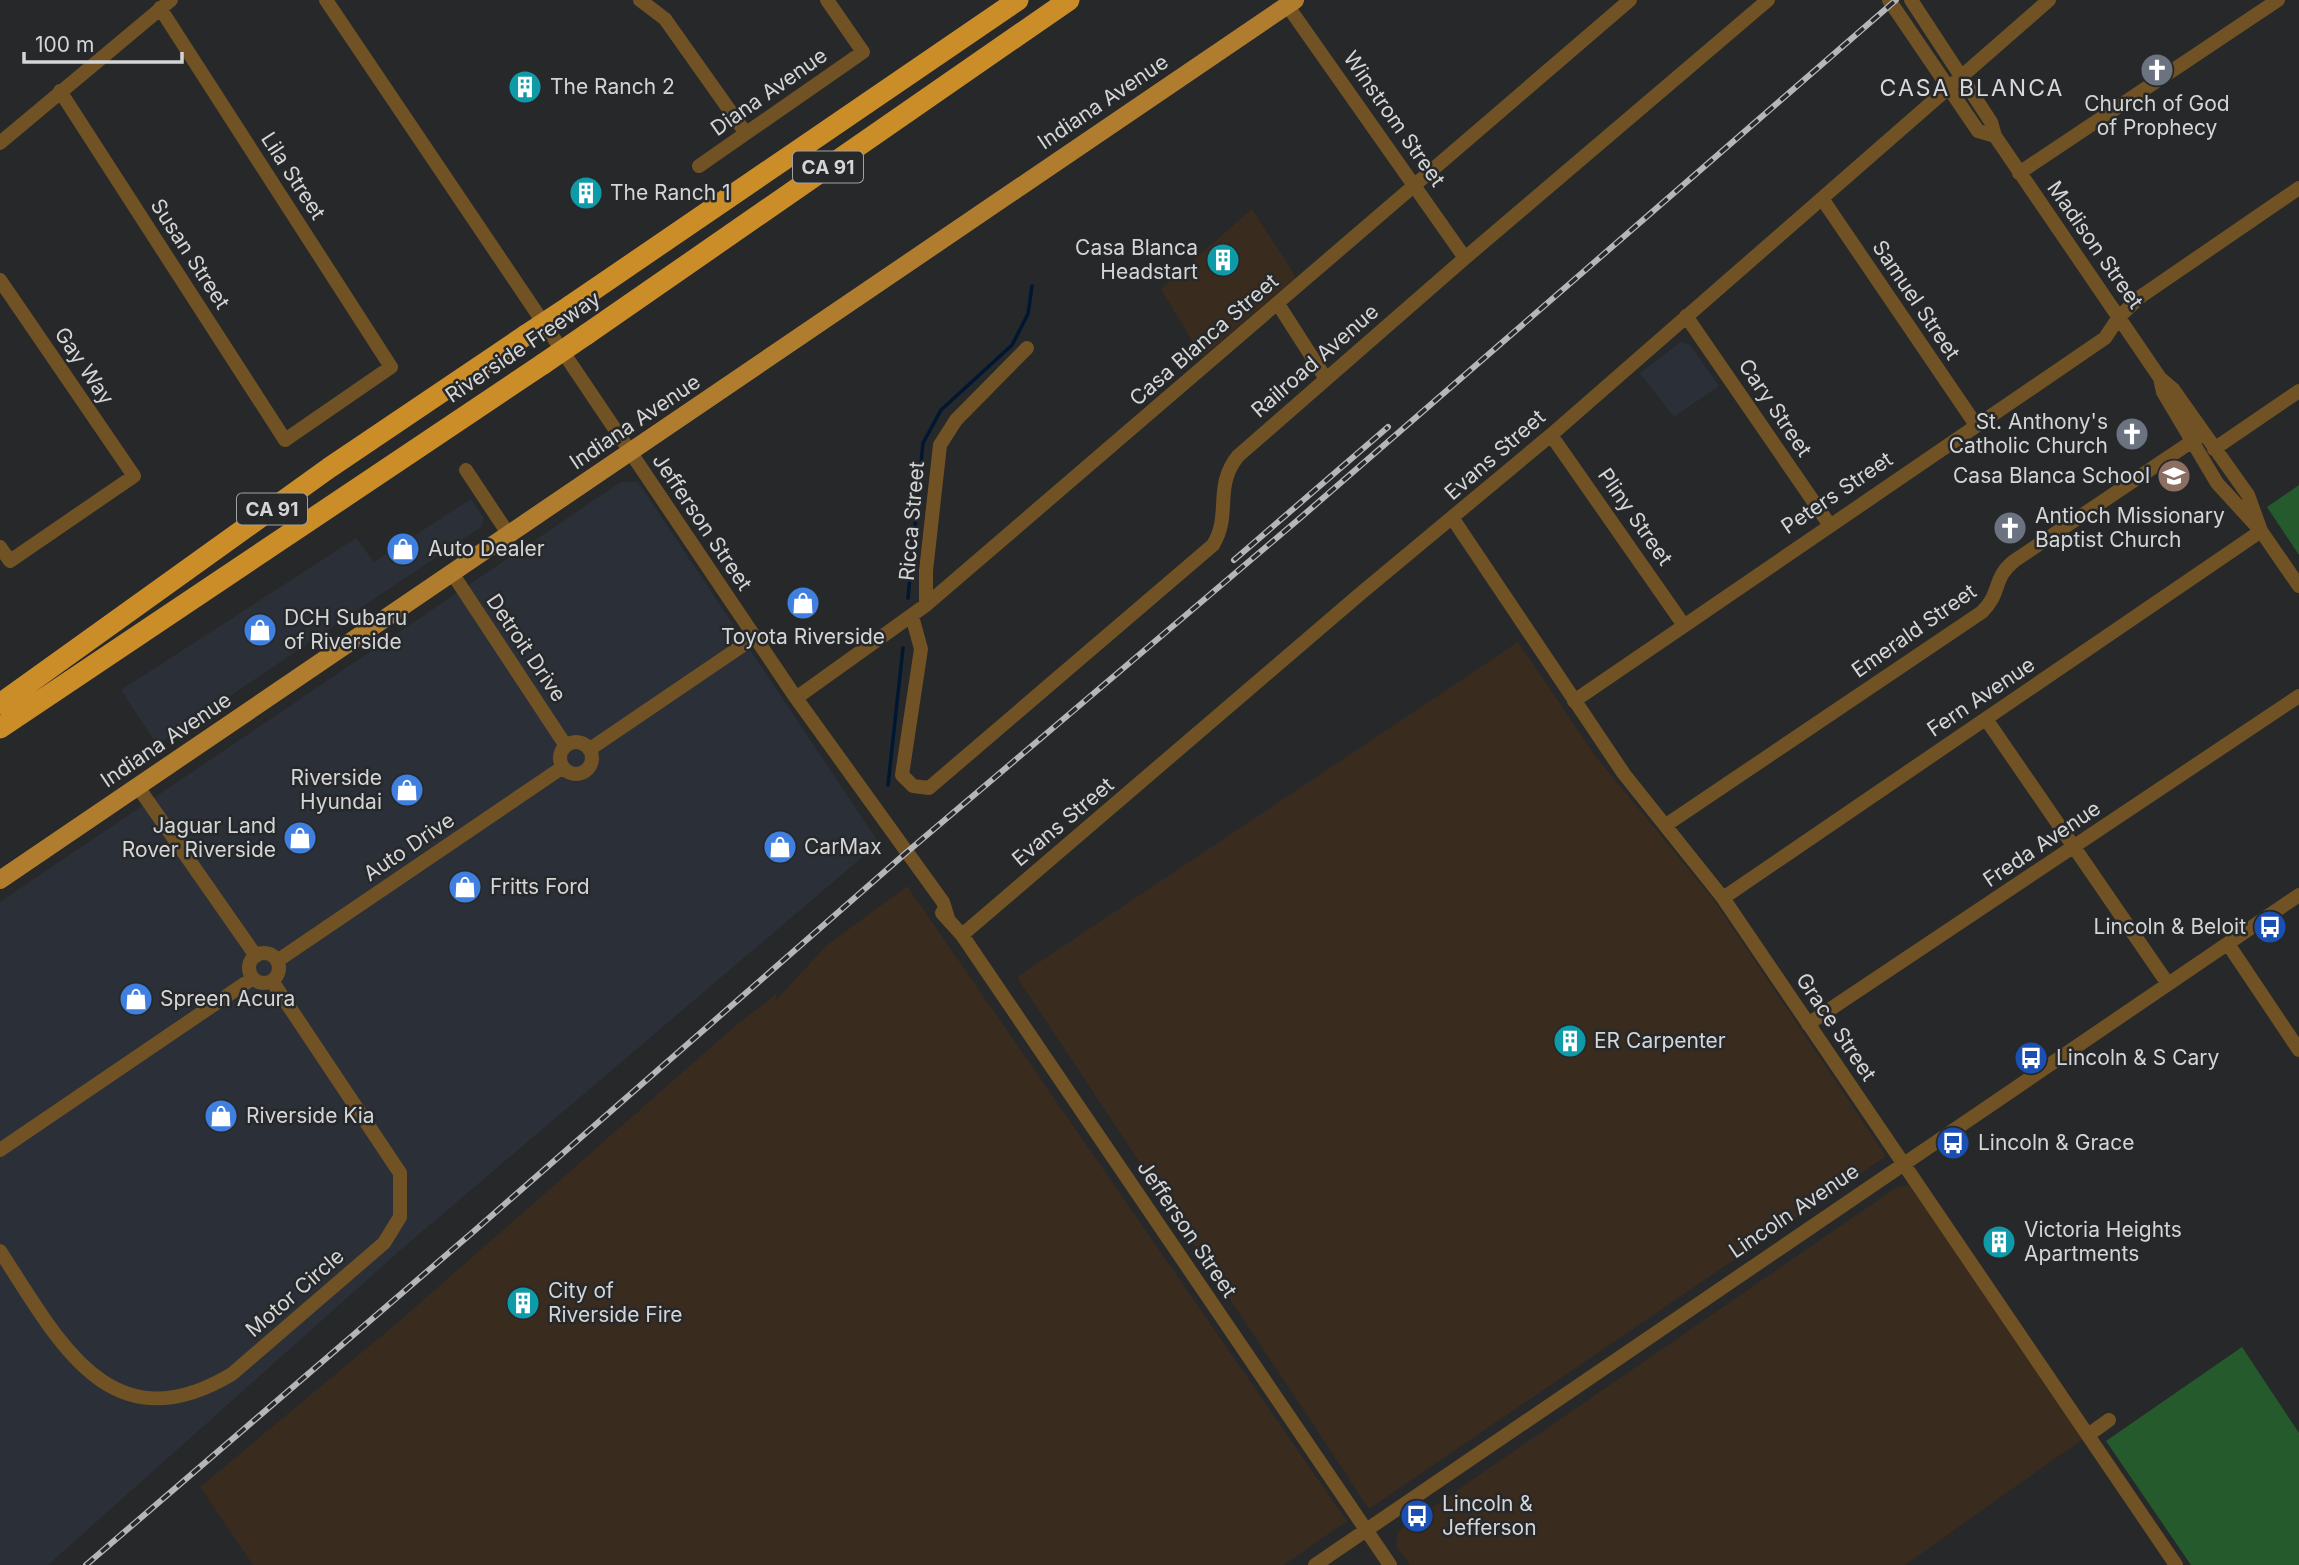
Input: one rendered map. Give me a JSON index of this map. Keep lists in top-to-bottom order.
{
  "streets": {
    "highway": ["CA 91", "Riverside Freeway"],
    "main road": ["Indiana Avenue"],
    "street": [
      "Diana Avenue",
      "Winstrom Street",
      "Lila Street",
      "Madison Street",
      "Susan Street",
      "Samuel Street",
      "Casa Blanca Street",
      "Railroad Avenue",
      "Gay Way",
      "Cary Street",
      "Evans Street",
      "Peters Street",
      "Pliny Street",
      "Ricca Street",
      "Jefferson Street",
      "Emerald Street",
      "Detroit Drive",
      "Fern Avenue",
      "Freda Avenue",
      "Auto Drive",
      "Grace Street",
      "Lincoln Avenue",
      "Motor Circle"
    ]
  },
  "crossings": [
    ["Indiana Avenue", "Winstrom Street"],
    ["Indiana Avenue", "Jefferson Street"],
    ["Indiana Avenue", "Detroit Drive"],
    ["Winstrom Street", "Casa Blanca Street"],
    ["Winstrom Street", "Railroad Avenue"],
    ["Lila Street", "Susan Street"],
    ["Madison Street", "Evans Street"],
    ["Madison Street", "Peters Street"],
    ["Madison Street", "Emerald Street"],
    ["Madison Street", "Fern Avenue"],
    ["Samuel Street", "Evans Street"],
    ["Samuel Street", "Peters Street"],
    ["Casa Blanca Street", "Railroad Avenue"],
    ["Casa Blanca Street", "Ricca Street"],
    ["Casa Blanca Street", "Jefferson Street"],
    ["Cary Street", "Evans Street"],
    ["Cary Street", "Peters Street"],
    ["Evans Street", "Pliny Street"],
    ["Evans Street", "Jefferson Street"],
    ["Evans Street", "Grace Street"],
    ["Peters Street", "Pliny Street"],
    ["Peters Street", "Grace Street"],
    ["Jefferson Street", "Auto Drive"],
    ["Jefferson Street", "Lincoln Avenue"],
    ["Emerald Street", "Grace Street"],
    ["Detroit Drive", "Auto Drive"],
    ["Fern Avenue", "Grace Street"],
    ["Freda Avenue", "Grace Street"],
    ["Auto Drive", "Motor Circle"],
    ["Grace Street", "Lincoln Avenue"]
  ],
  "districts": ["CASA BLANCA"],
  "places": {
    "church": ["Church of God of Prophecy", "St. Anthony's Catholic Church", "Antioch Missionary Baptist Church"],
    "building": [
      "The Ranch 2",
      "The Ranch 1",
      "Casa Blanca Headstart",
      "ER Carpenter",
      "Victoria Heights Apartments",
      "City of Riverside Fire"
    ],
    "school or university": ["Casa Blanca School"],
    "shop": [
      "Auto Dealer",
      "Toyota Riverside",
      "DCH Subaru of Riverside",
      "Riverside Hyundai",
      "Jaguar Land Rover Riverside",
      "CarMax",
      "Fritts Ford",
      "Spreen Acura",
      "Riverside Kia"
    ],
    "bus stop": [
      "Lincoln & Beloit",
      "Lincoln & S Cary",
      "Lincoln & Grace",
      "Lincoln & Jefferson"
    ]
  },
  "scale_bar": "100 m"
}
